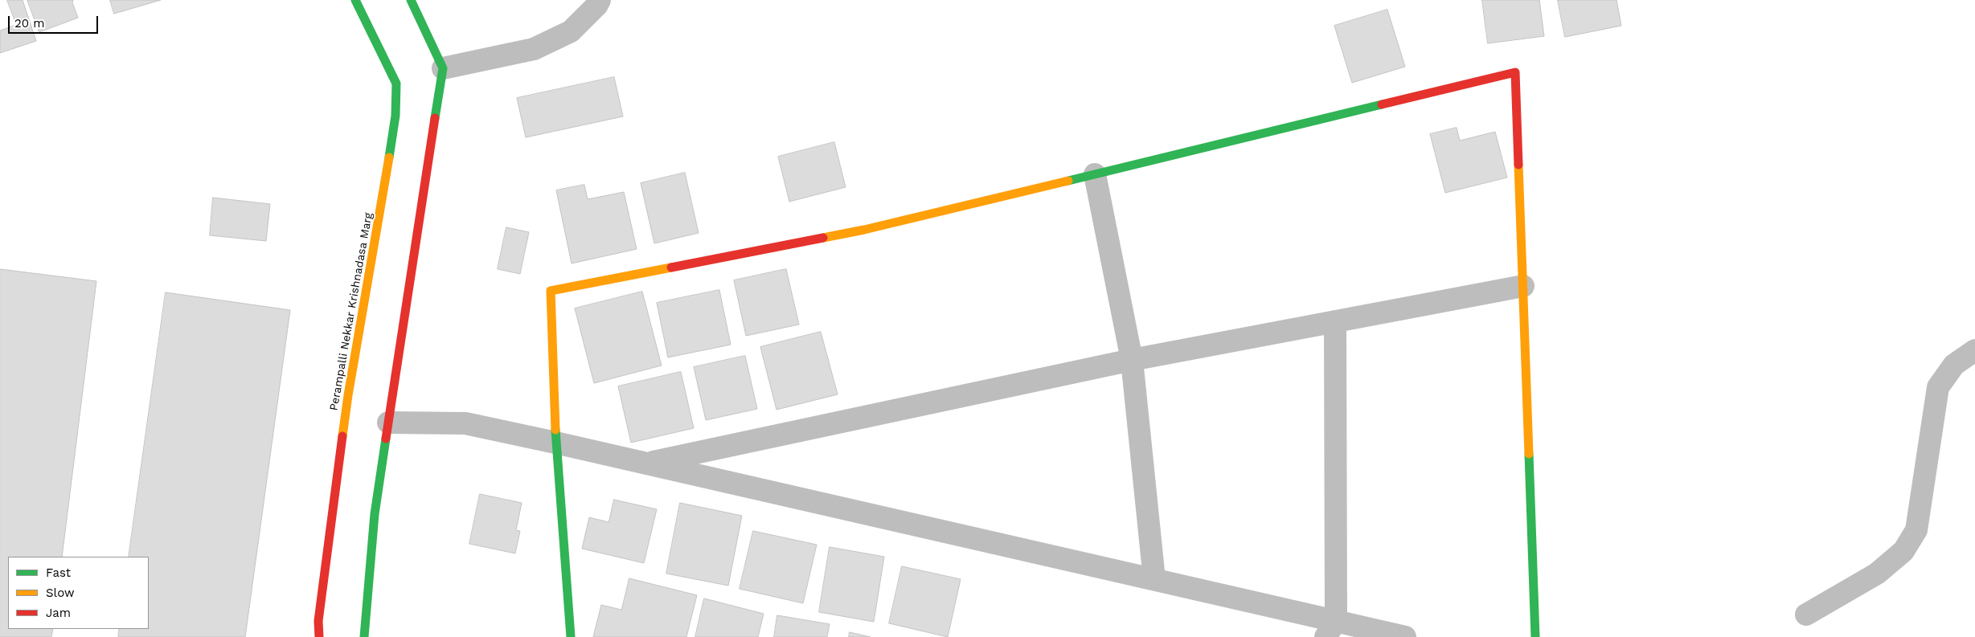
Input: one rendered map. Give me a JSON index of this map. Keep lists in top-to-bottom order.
{
  "streets": {
    "street": ["Perampalli Nekkar Krishnadasa Marg"]
  },
  "legend": ["Fast", "Slow", "Jam"],
  "scale_bar": "20 m"
}
